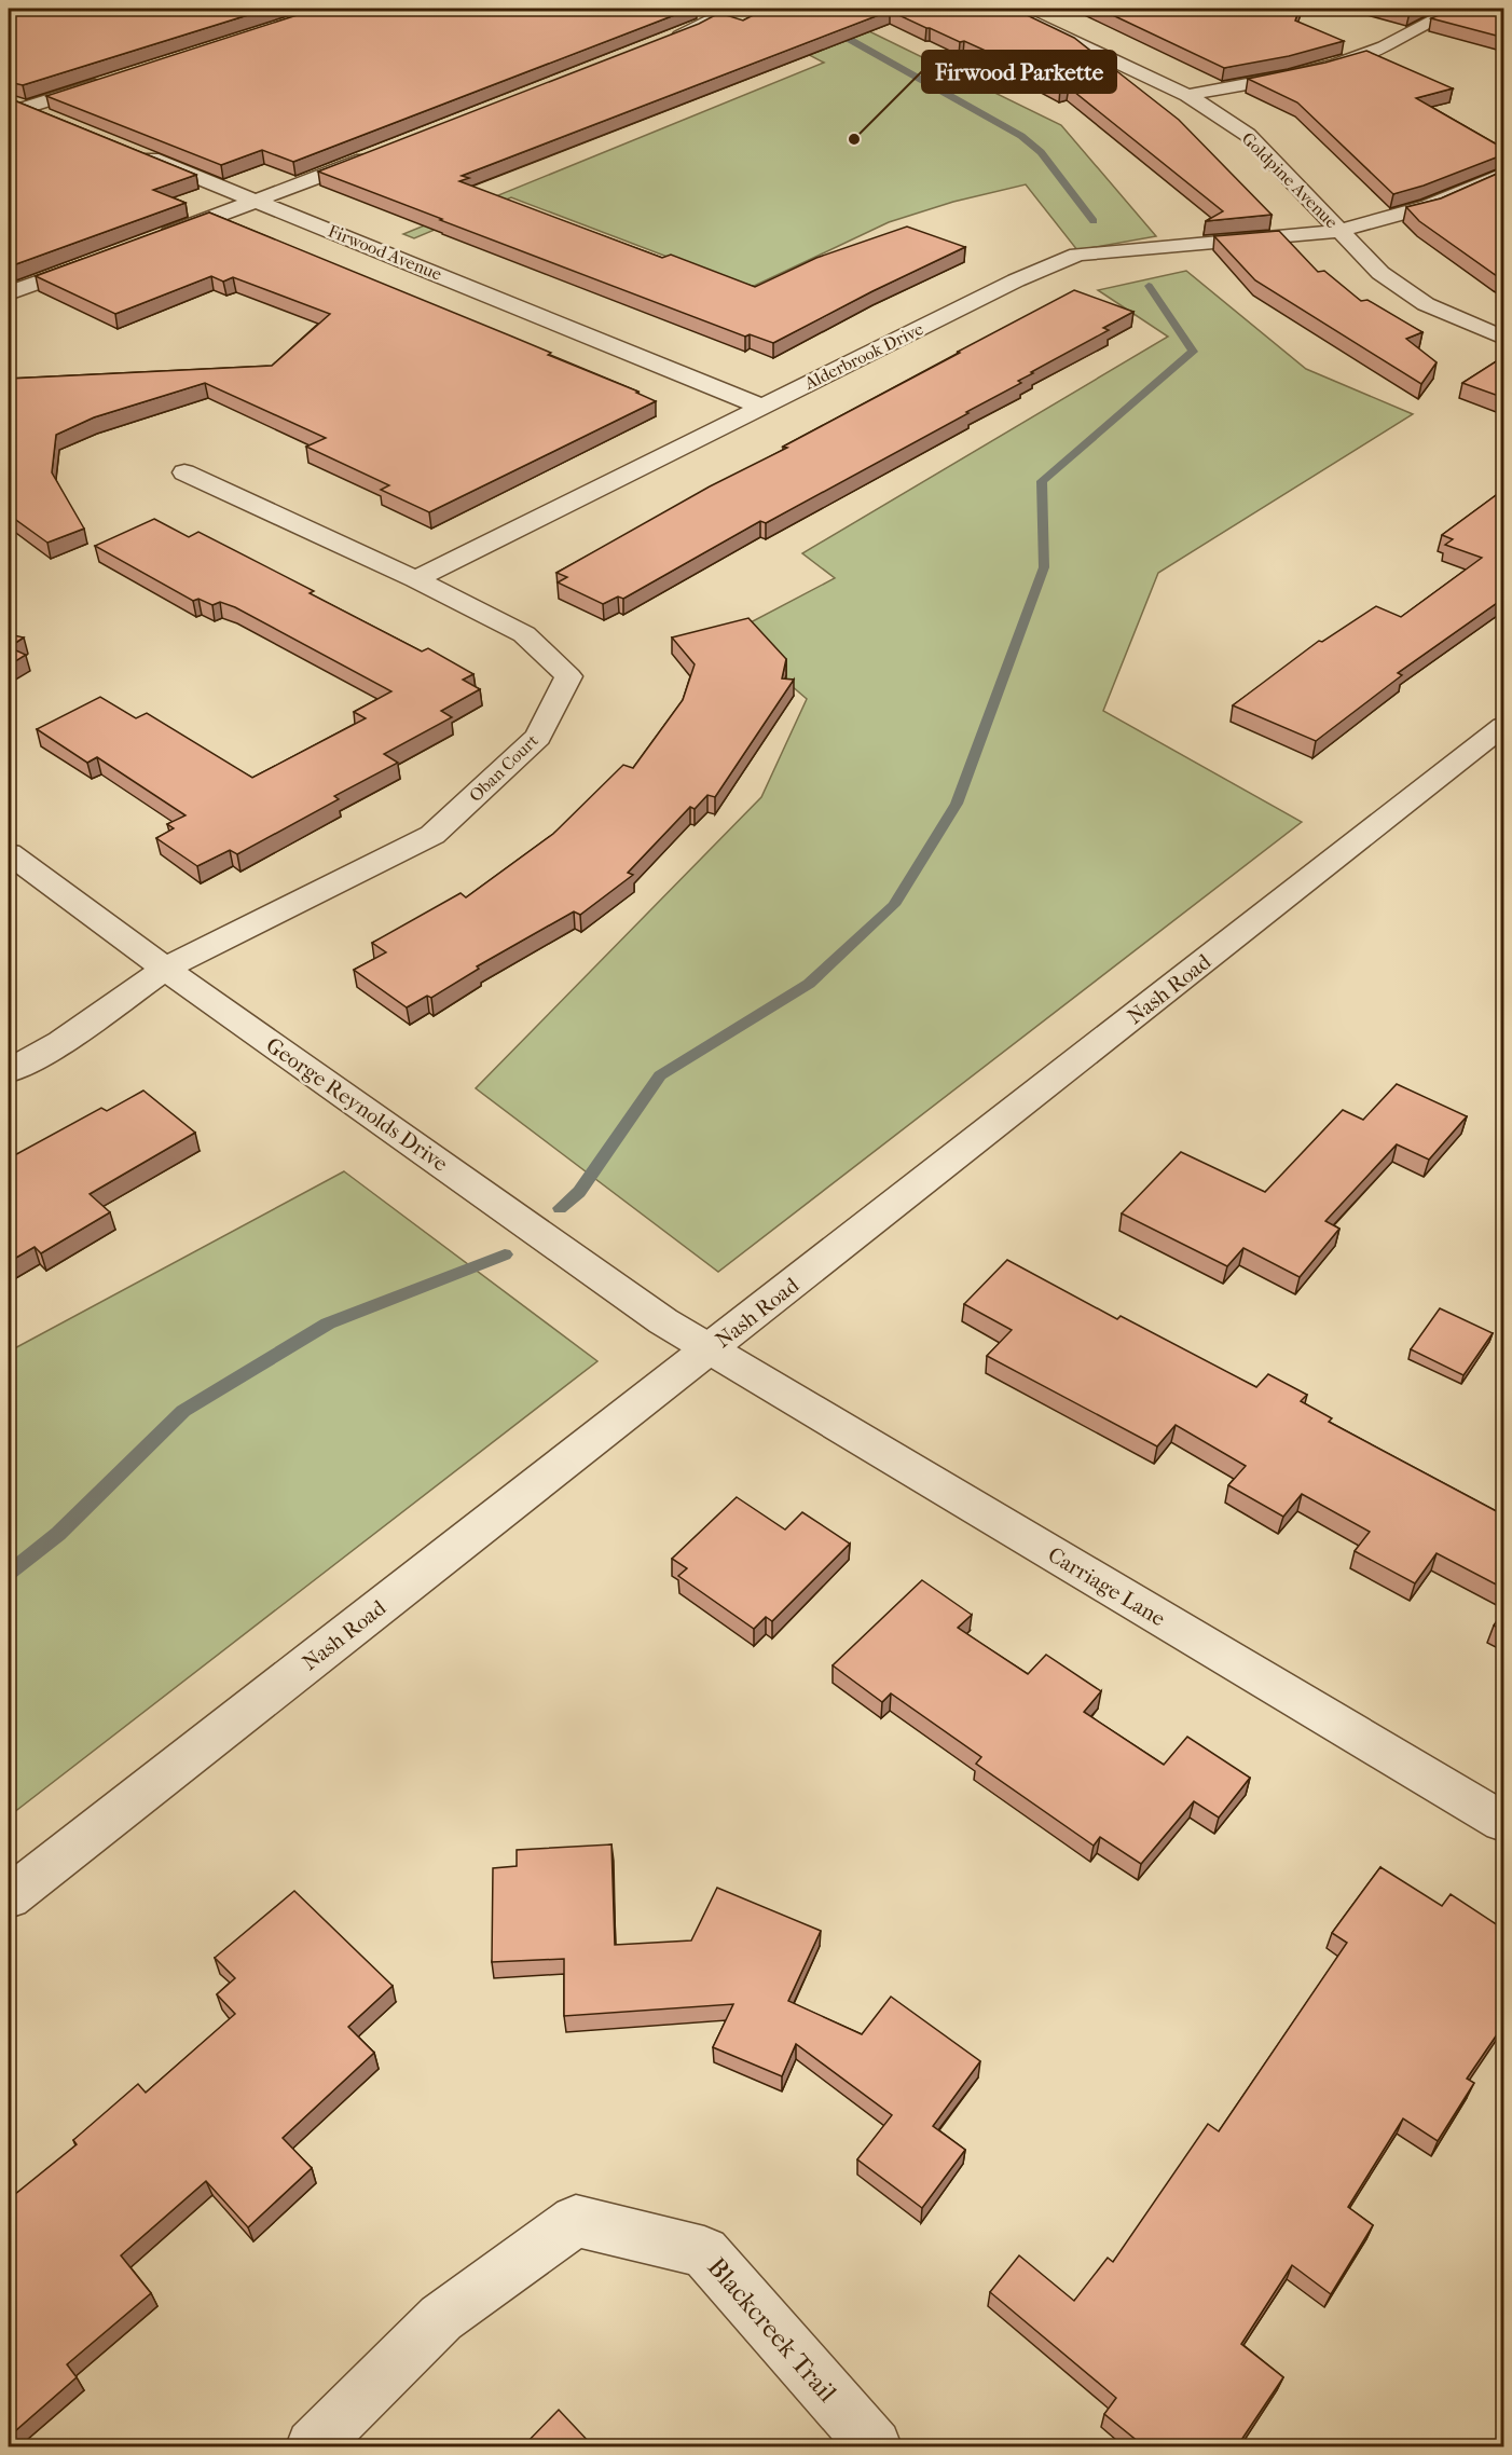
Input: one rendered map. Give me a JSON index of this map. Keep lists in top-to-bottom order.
{
  "streets": {
    "street": [
      "Goldpine Avenue",
      "Firwood Avenue",
      "Alderbrook Drive",
      "Oban Court",
      "Nash Road",
      "George Reynolds Drive",
      "Carriage Lane",
      "Blackcreek Trail"
    ]
  },
  "crossings": [
    ["Goldpine Avenue", "Alderbrook Drive"],
    ["Firwood Avenue", "Alderbrook Drive"],
    ["Alderbrook Drive", "Oban Court"],
    ["Oban Court", "George Reynolds Drive"],
    ["Nash Road", "George Reynolds Drive"],
    ["Nash Road", "Carriage Lane"],
    ["George Reynolds Drive", "Carriage Lane"]
  ],
  "places": ["Firwood Parkette"]
}
